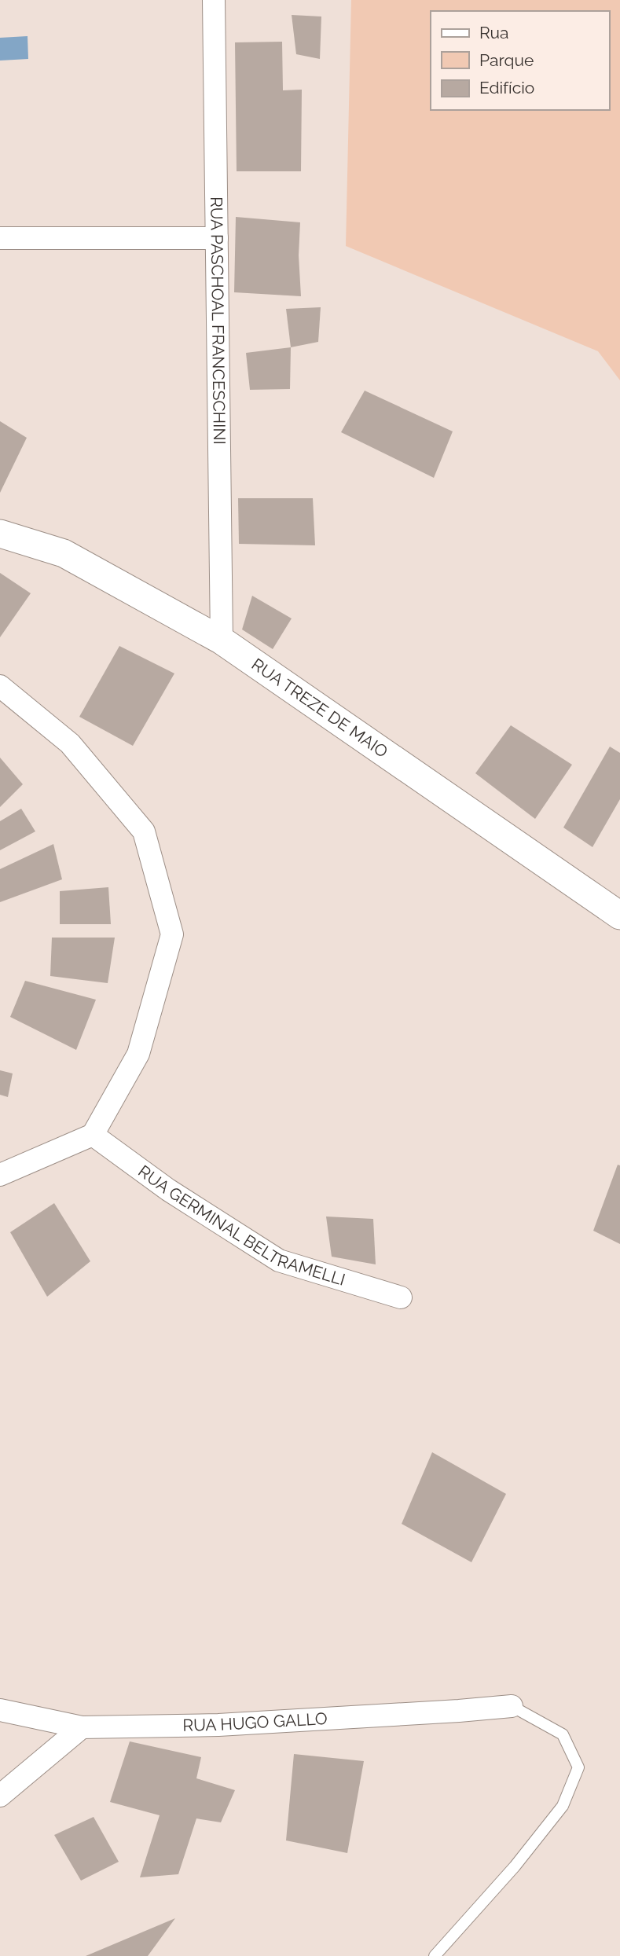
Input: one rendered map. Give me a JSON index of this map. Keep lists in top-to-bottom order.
{
  "streets": {
    "street": [
      "RUA PASCHOAL FRANCESCHINI",
      "RUA TREZE DE MAIO",
      "RUA GERMINAL BELTRAMELLI",
      "RUA HUGO GALLO"
    ]
  },
  "crossings": [
    ["RUA PASCHOAL FRANCESCHINI", "RUA TREZE DE MAIO"]
  ],
  "legend": ["Rua", "Parque", "Edifício"]
}
